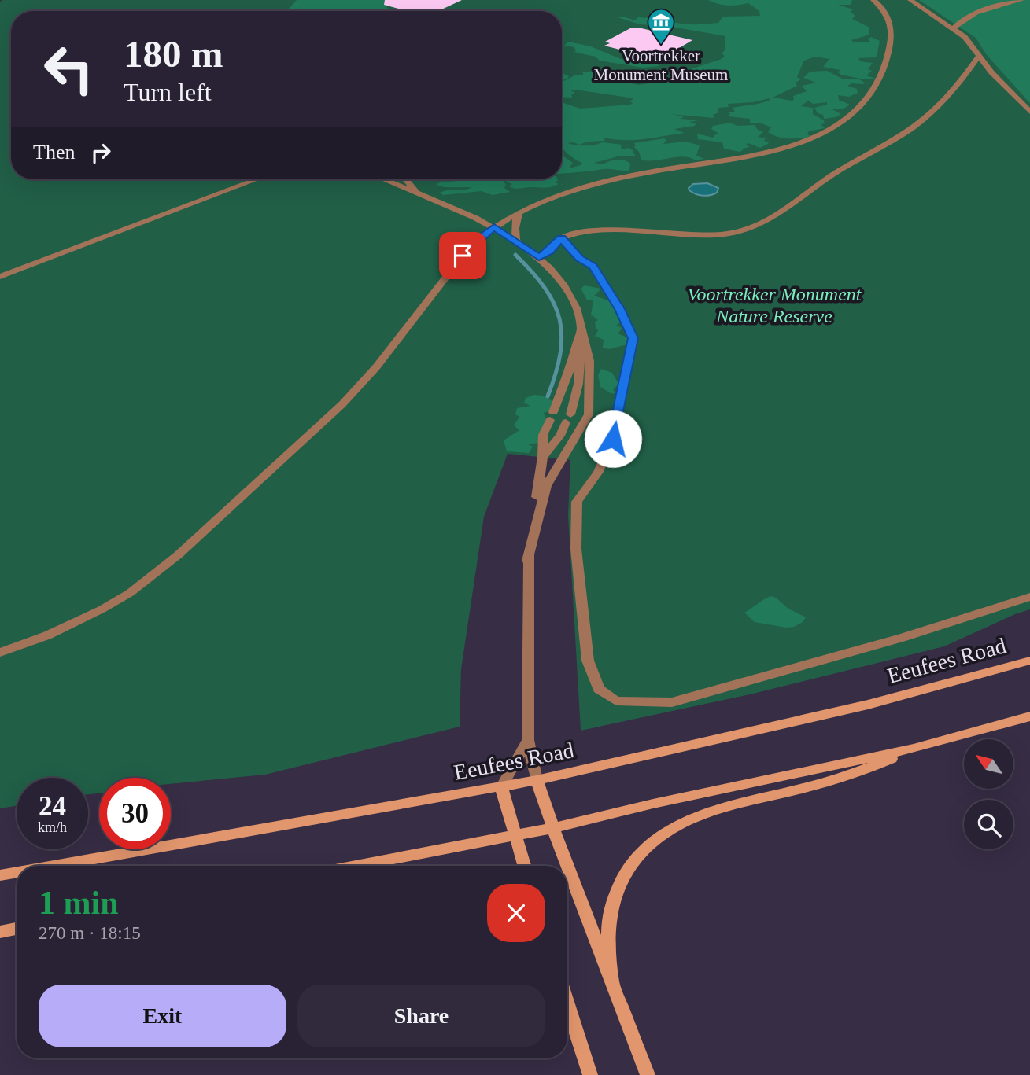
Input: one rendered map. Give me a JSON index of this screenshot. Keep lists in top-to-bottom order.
{
  "streets": {
    "main road": ["Eeufees Road"]
  },
  "parks": ["Voortrekker Monument Nature Reserve"],
  "places": {
    "museum": ["Voortrekker Monument Museum"]
  },
  "north": "top left",
  "page": {
    "turn": ["180 m", "Turn left"],
    "then": "Then",
    "speed": "24 km/h",
    "limit": "30",
    "heading": ["1 min", "270 m · 18:15"],
    "buttons": ["Exit", "Share"]
  }
}
